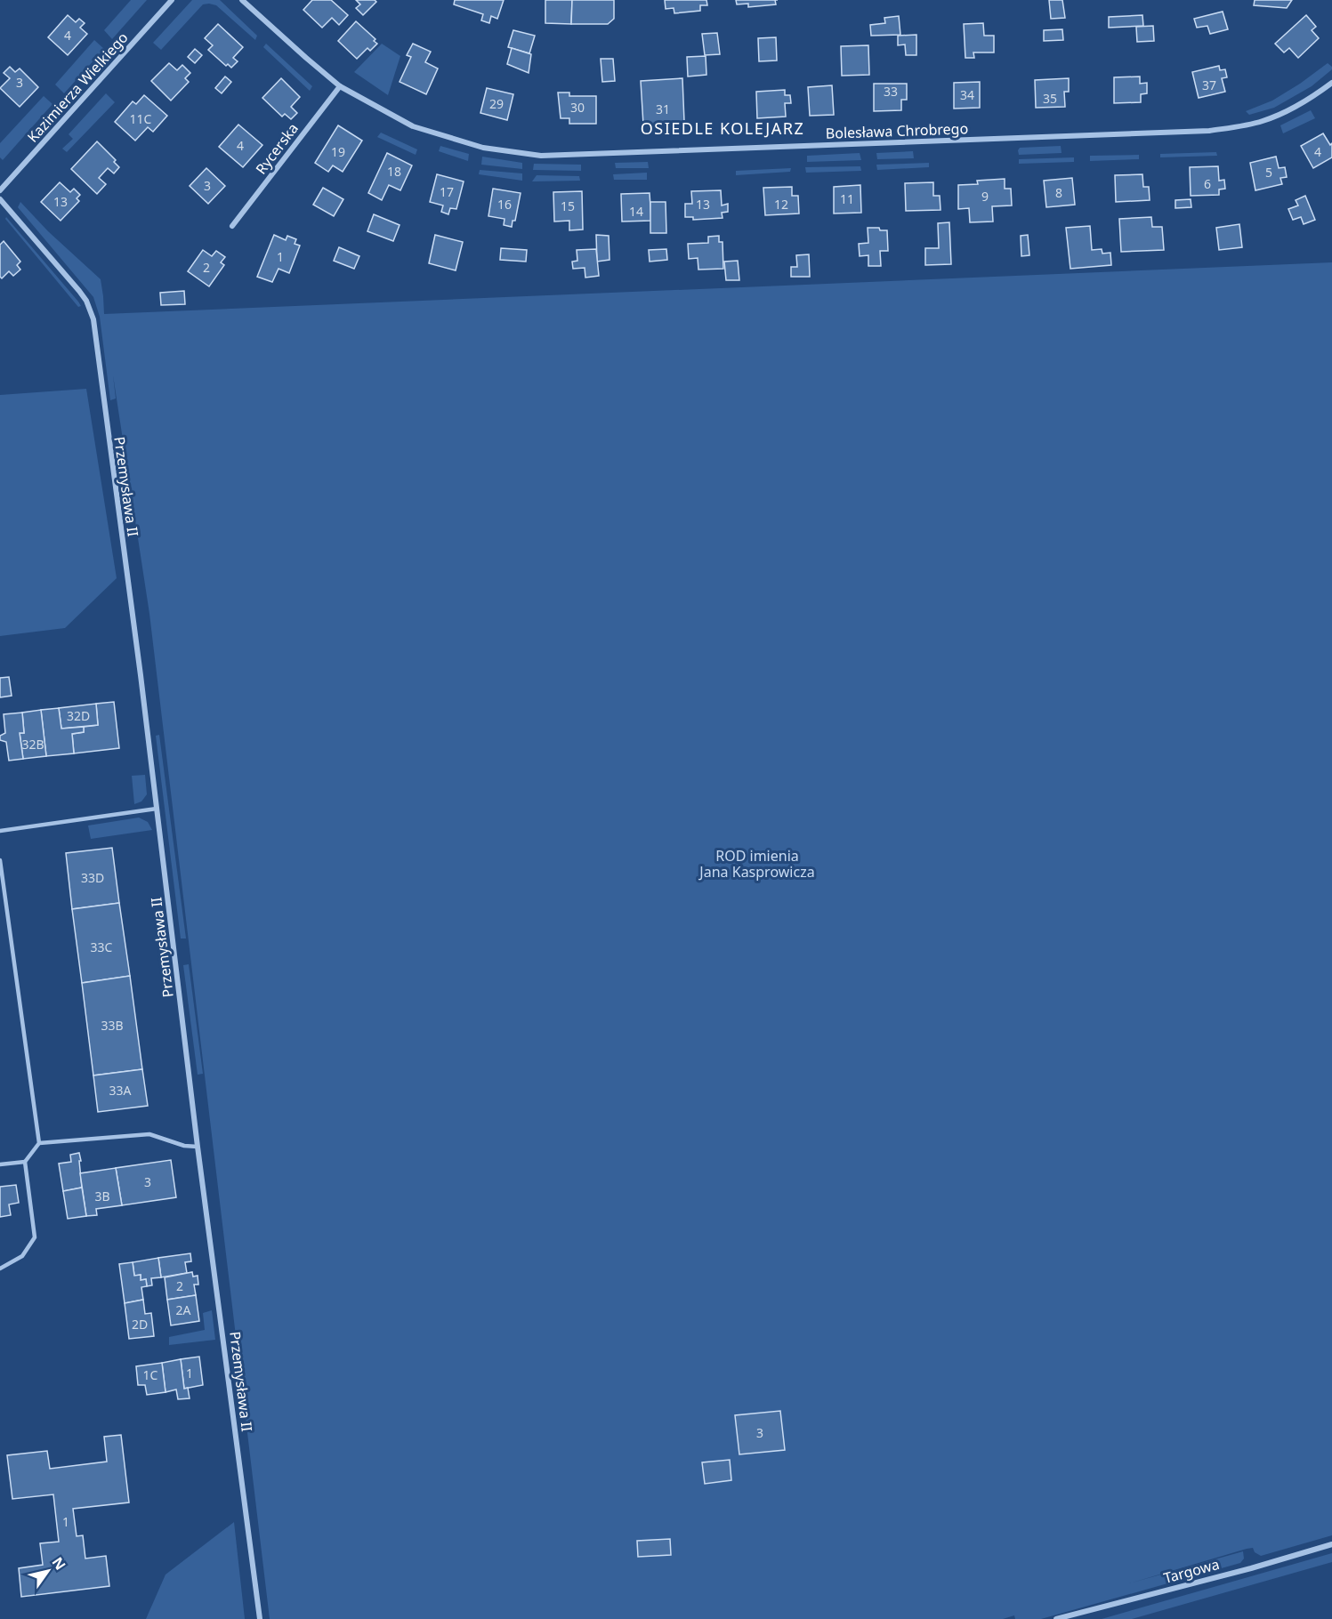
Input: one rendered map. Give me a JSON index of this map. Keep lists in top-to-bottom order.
{
  "streets": {
    "street": [
      "Kazimierza Wielkiego",
      "Bolesława Chrobrego",
      "Rycerska",
      "Przemysława II",
      "Targowa"
    ]
  },
  "crossings": [
    ["Bolesława Chrobrego", "Rycerska"]
  ],
  "districts": ["OSIEDLE KOLEJARZ"],
  "parks": ["ROD imienia Jana Kasprowicza"],
  "house_numbers": [
    "4",
    "3",
    "37",
    "33",
    "34",
    "35",
    "29",
    "30",
    "31",
    "11C",
    "4",
    "19",
    "4",
    "18",
    "5",
    "6",
    "3",
    "17",
    "8",
    "9",
    "11",
    "13",
    "16",
    "13",
    "12",
    "15",
    "14",
    "1",
    "2",
    "32D",
    "32B",
    "33D",
    "33C",
    "33B",
    "33A",
    "3",
    "3B",
    "2",
    "2A",
    "2D",
    "1",
    "1C",
    "3",
    "1"
  ],
  "north": "top right"
}
